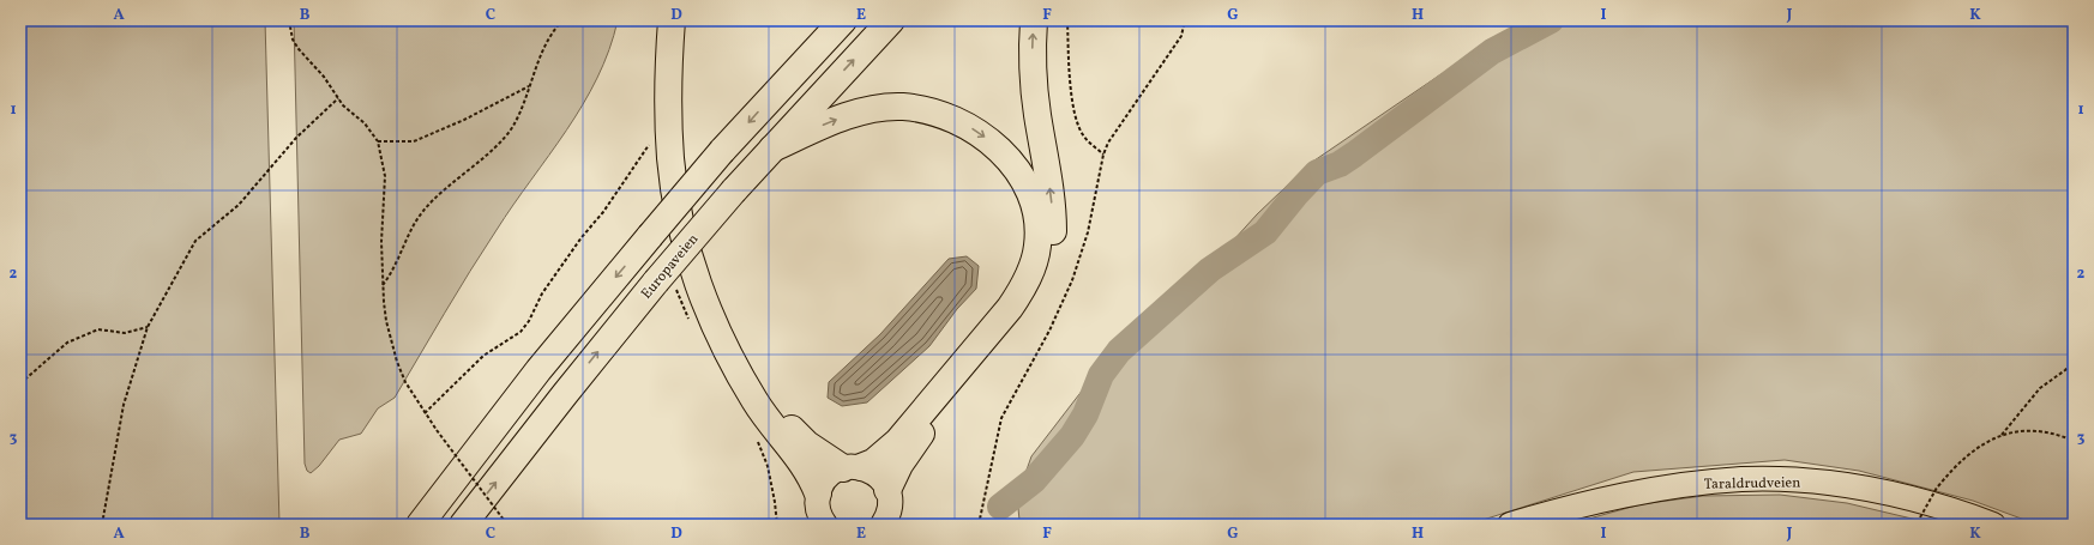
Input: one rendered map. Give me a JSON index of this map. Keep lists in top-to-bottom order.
{
  "streets": {
    "highway": ["Europaveien"],
    "main road": ["Taraldrudveien"]
  },
  "grid": {
    "columns": [
      "A",
      "B",
      "C",
      "D",
      "E",
      "F",
      "G",
      "H",
      "I",
      "J",
      "K"
    ],
    "rows": ["1", "2", "3"]
  }
}
